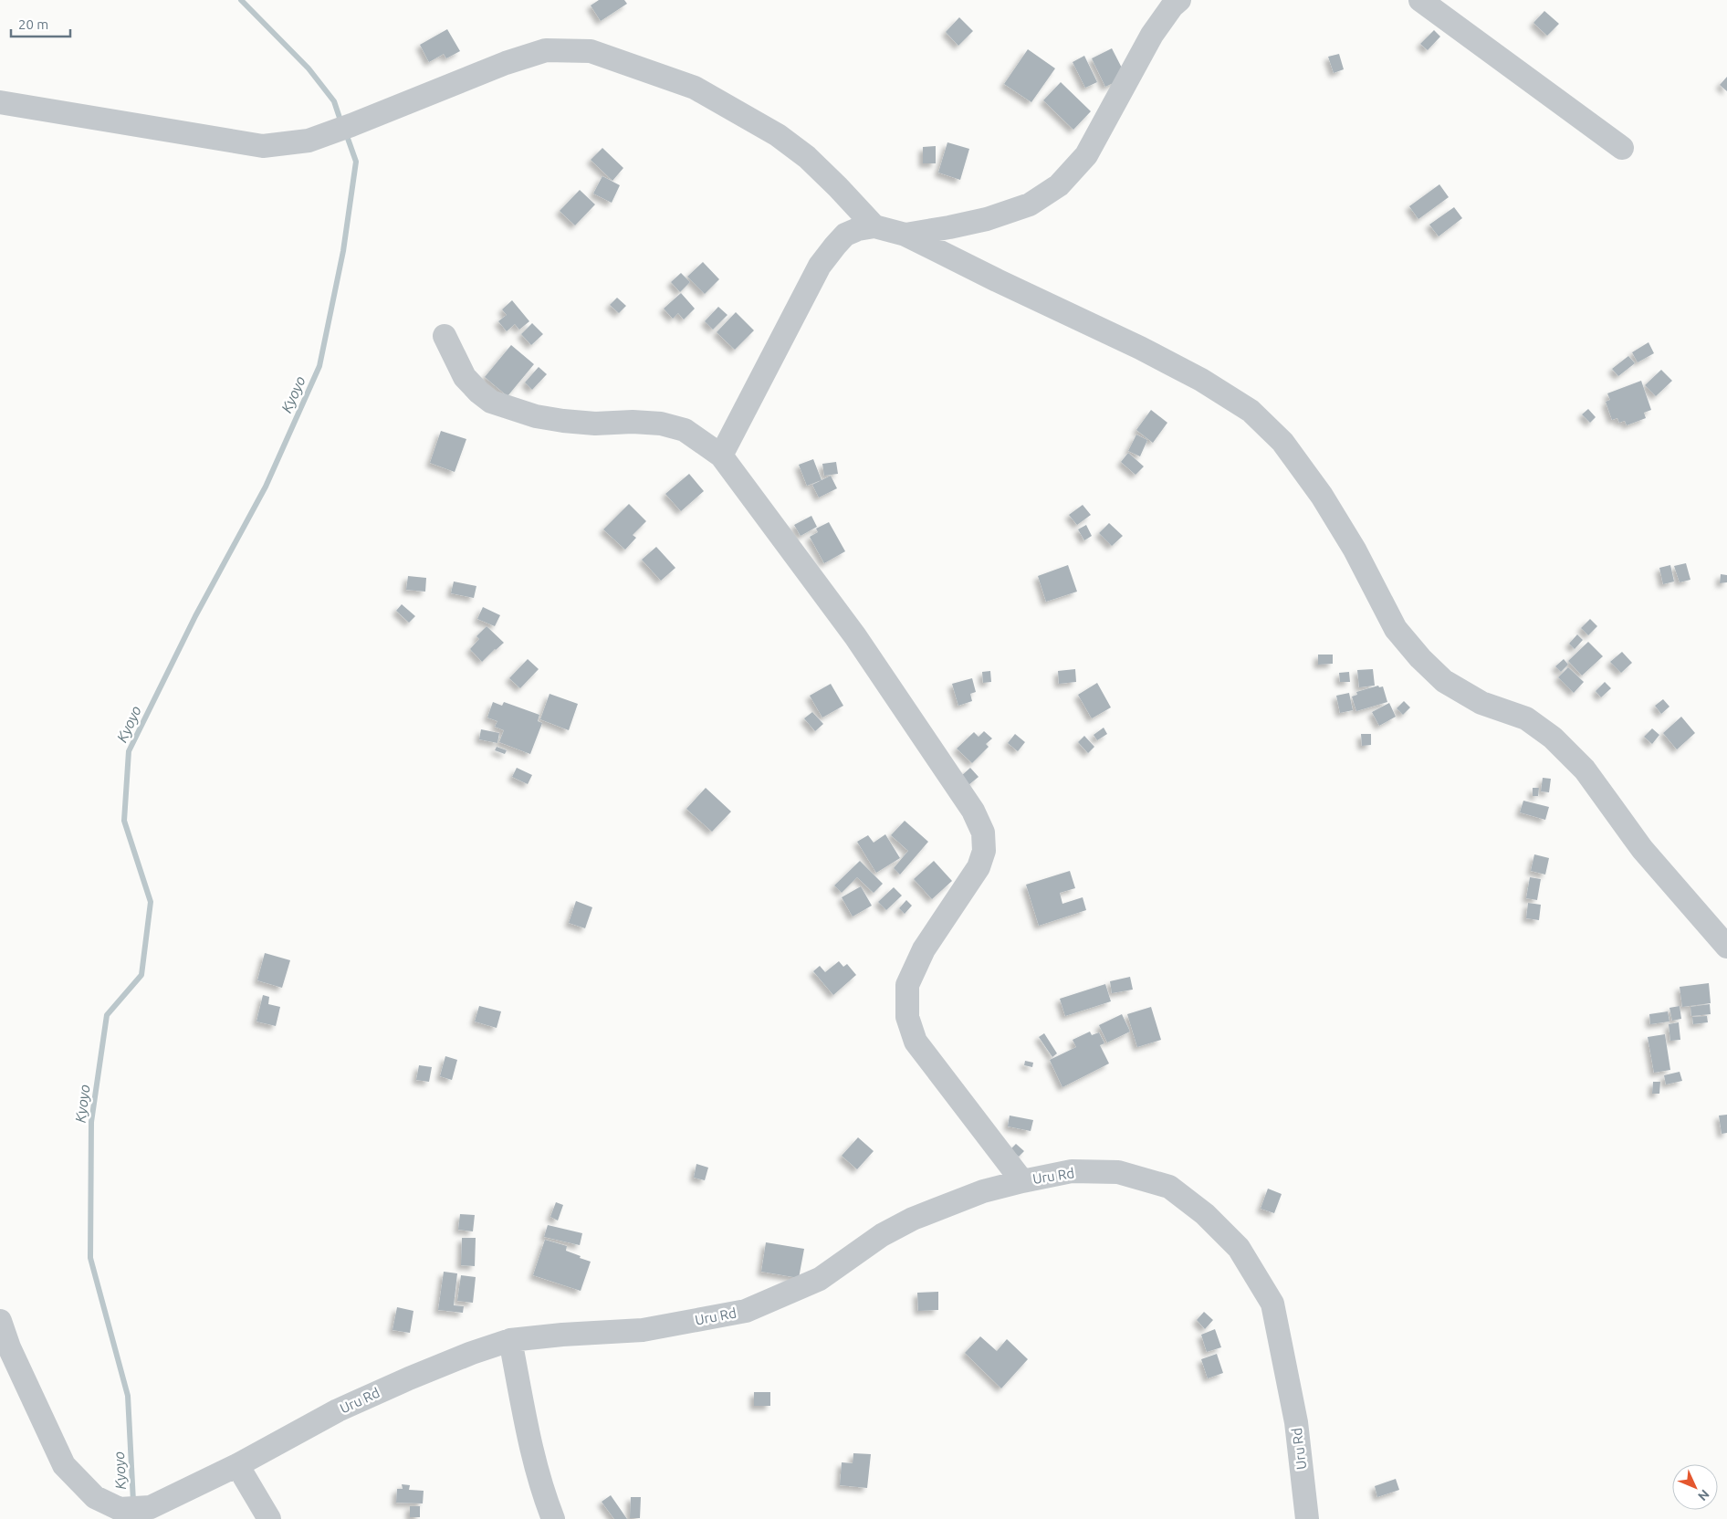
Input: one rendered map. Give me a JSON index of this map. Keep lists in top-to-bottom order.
{
  "streets": {
    "street": ["Uru Rd"]
  },
  "water": ["Kyoyo"],
  "scale_bar": "20 m",
  "north": "bottom right"
}
